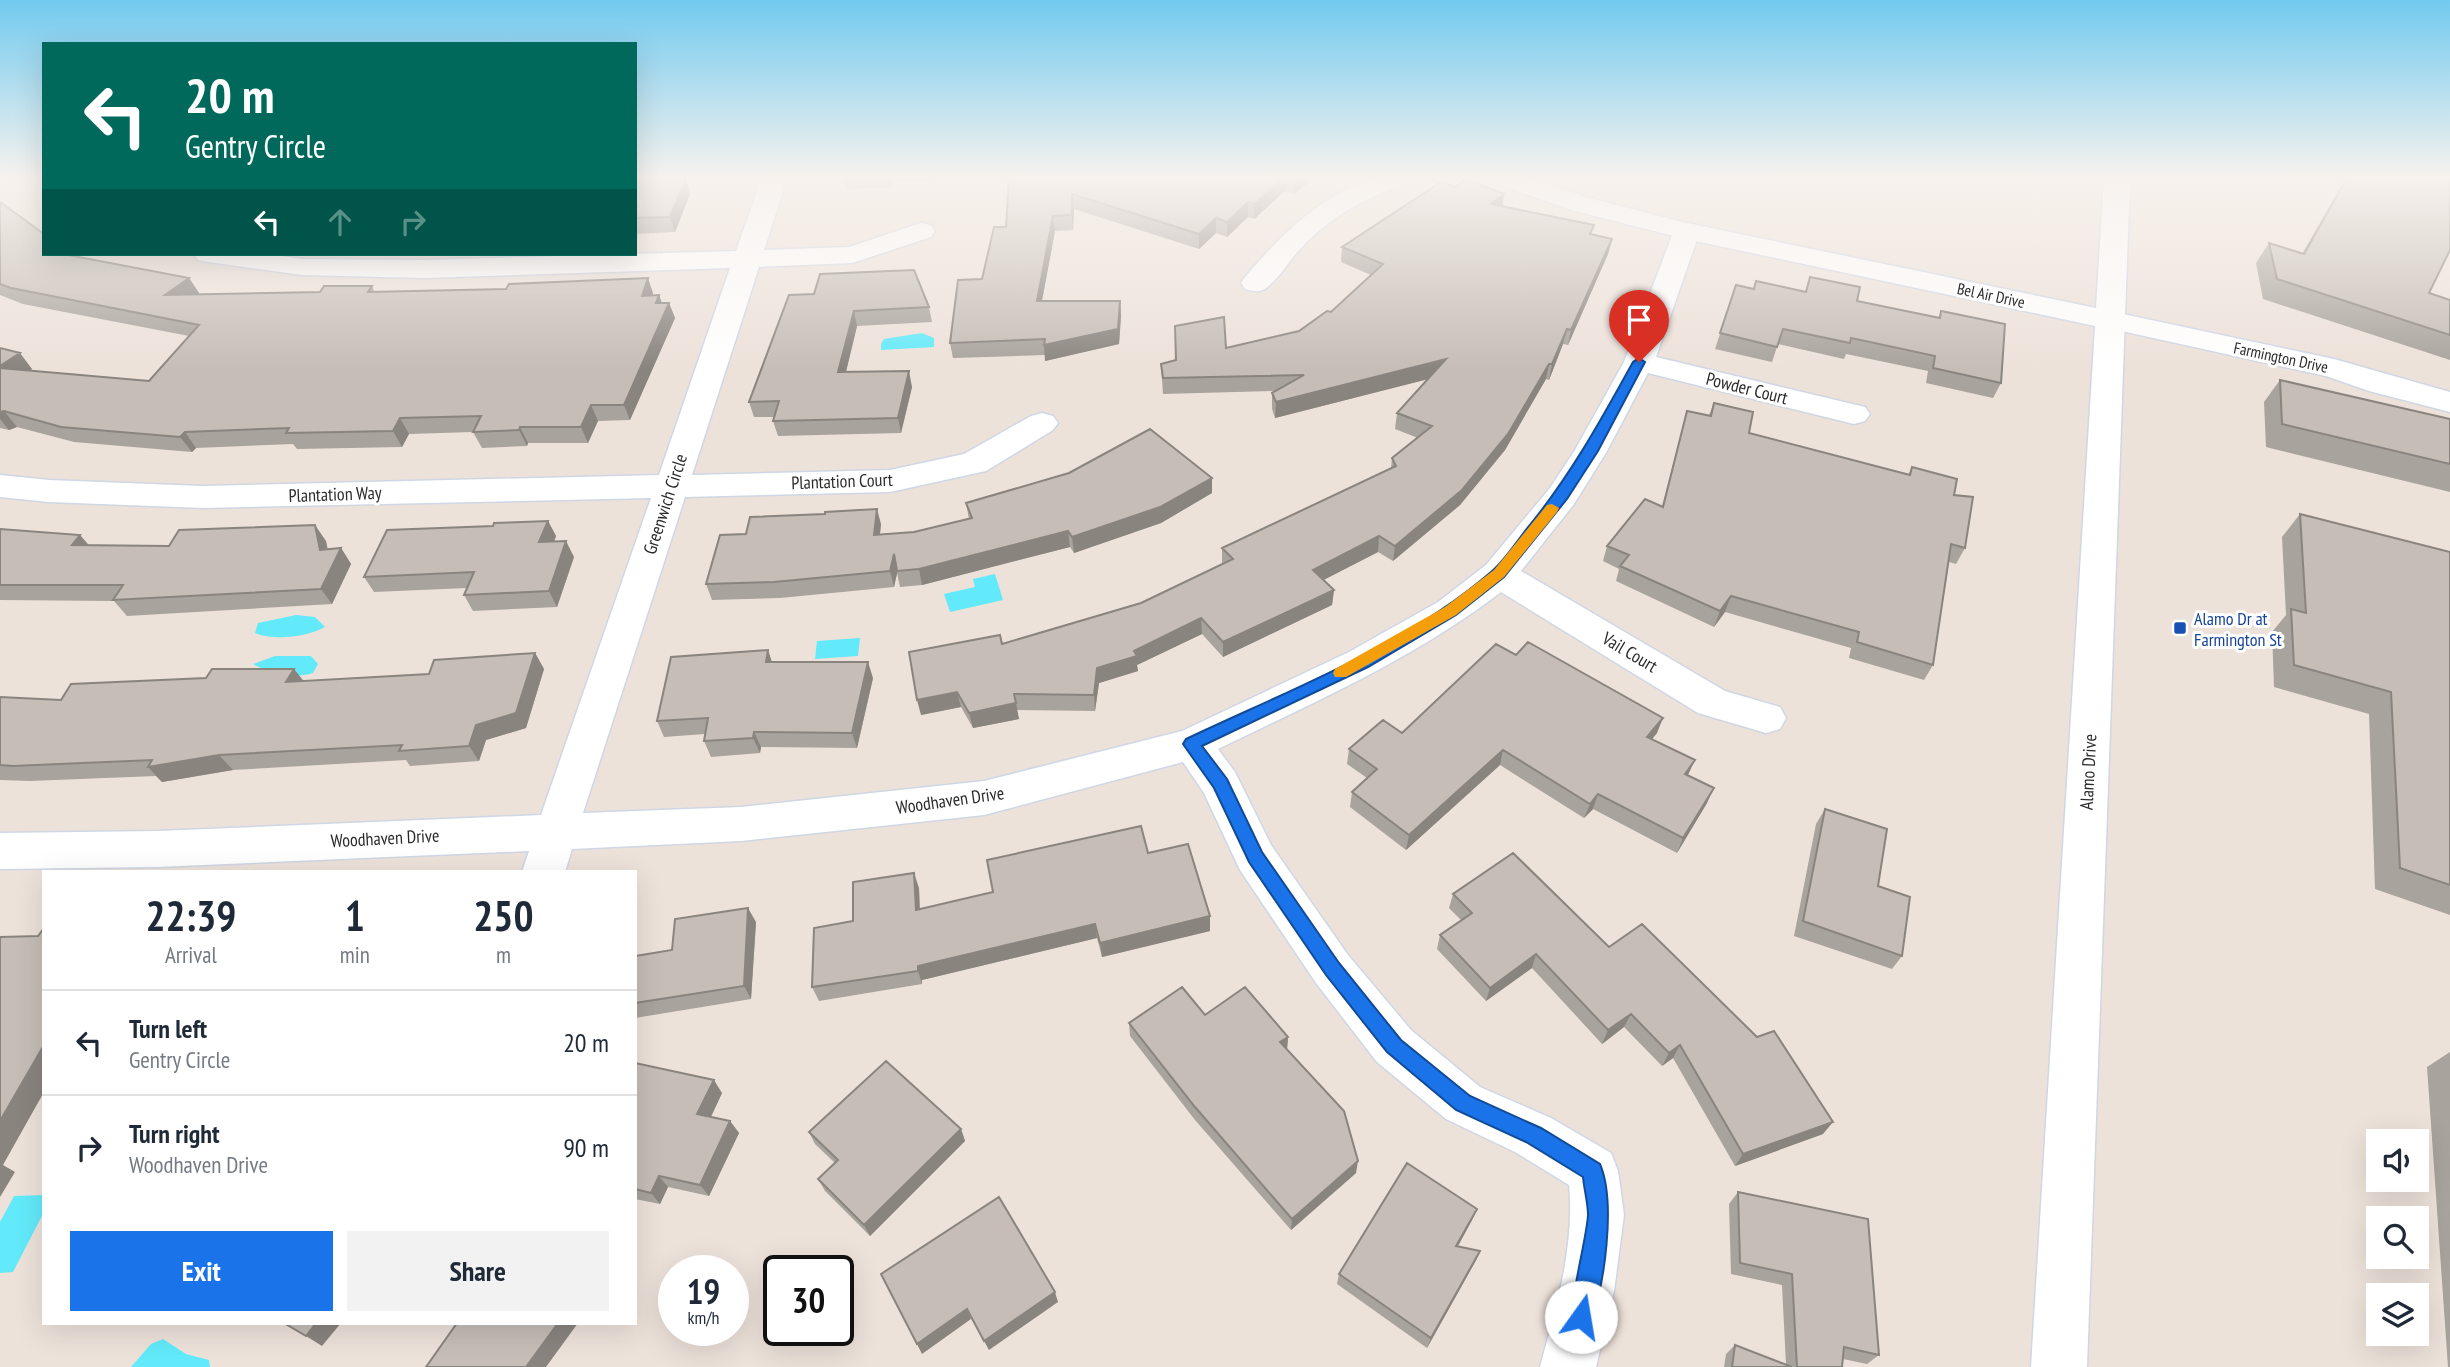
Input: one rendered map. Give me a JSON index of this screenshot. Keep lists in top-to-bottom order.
{
  "streets": {
    "street": [
      "Bel Air Drive",
      "Farmington Drive",
      "Powder Court",
      "Plantation Court",
      "Plantation Way",
      "Greenwich Circle",
      "Vail Court",
      "Alamo Drive",
      "Woodhaven Drive"
    ]
  },
  "crossings": [
    ["Bel Air Drive", "Farmington Drive"],
    ["Bel Air Drive", "Alamo Drive"],
    ["Farmington Drive", "Alamo Drive"],
    ["Powder Court", "Woodhaven Drive"],
    ["Plantation Court", "Plantation Way"],
    ["Plantation Court", "Greenwich Circle"],
    ["Plantation Way", "Greenwich Circle"],
    ["Greenwich Circle", "Woodhaven Drive"],
    ["Vail Court", "Woodhaven Drive"]
  ],
  "places": {
    "transit": ["Alamo Dr at Farmington St"]
  },
  "page": {
    "turn": ["20 m", "Gentry Circle"],
    "eta": [
      "22:39",
      "Arrival",
      "1",
      "min",
      "250",
      "m"
    ],
    "list": [
      {
        "name": "Turn left",
        "note": "Gentry Circle",
        "value": "20 m"
      },
      {
        "name": "Turn right",
        "note": "Woodhaven Drive",
        "value": "90 m"
      }
    ],
    "buttons": ["Exit", "Share"],
    "speed": "19 km/h",
    "limit": "30"
  }
}
